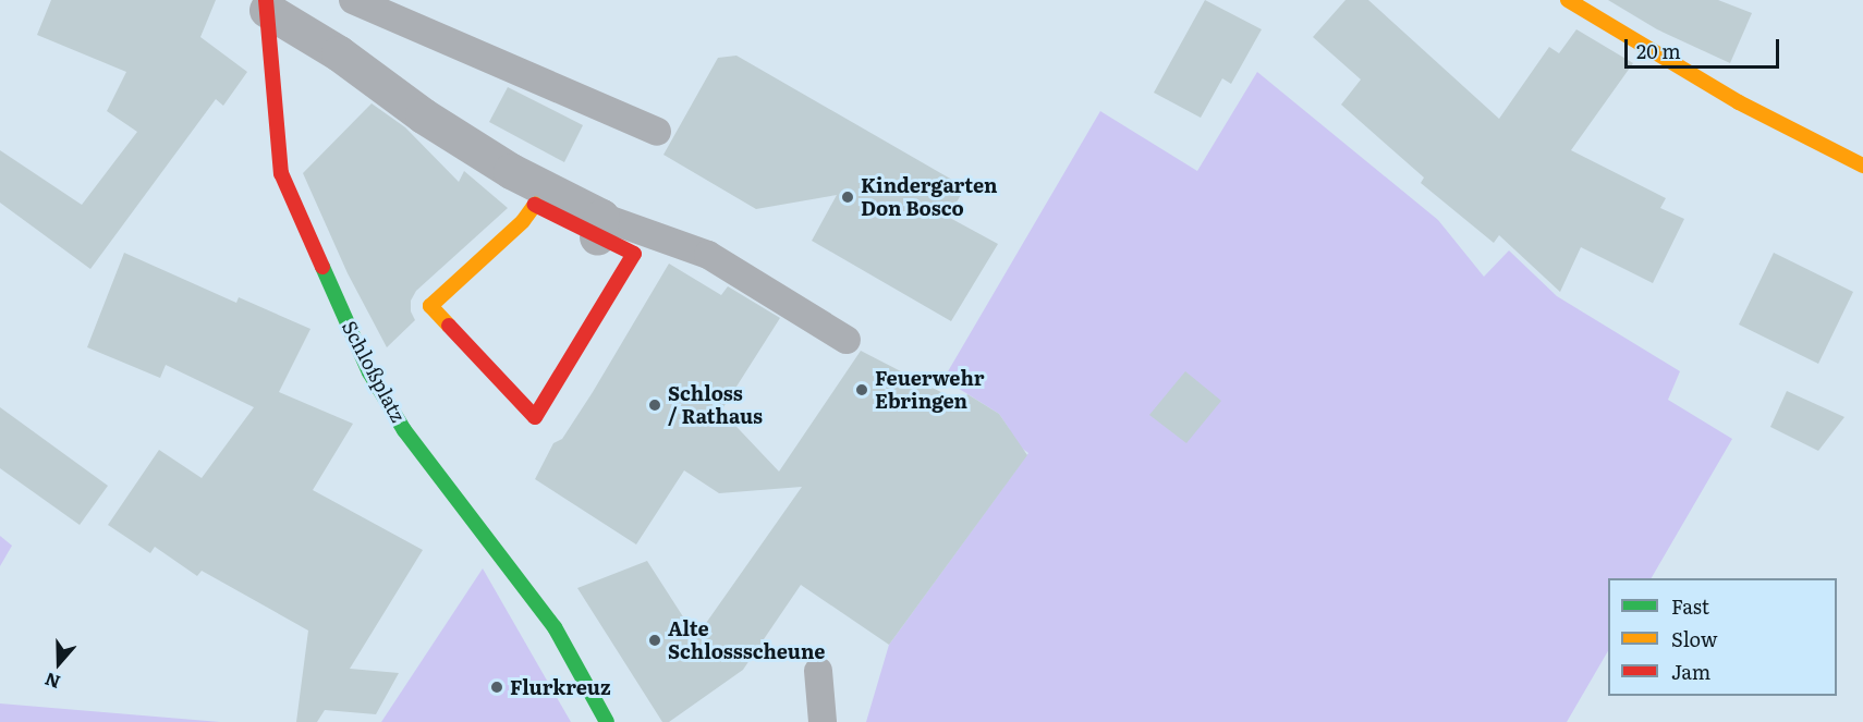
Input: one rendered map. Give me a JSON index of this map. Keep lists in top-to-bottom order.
{
  "streets": {
    "street": ["Schloßplatz"]
  },
  "places": [
    "Kindergarten Don Bosco",
    "Feuerwehr Ebringen",
    "Schloss / Rathaus",
    "Alte Schlossscheune",
    "Flurkreuz"
  ],
  "legend": ["Fast", "Slow", "Jam"],
  "scale_bar": "20 m",
  "north": "bottom"
}
